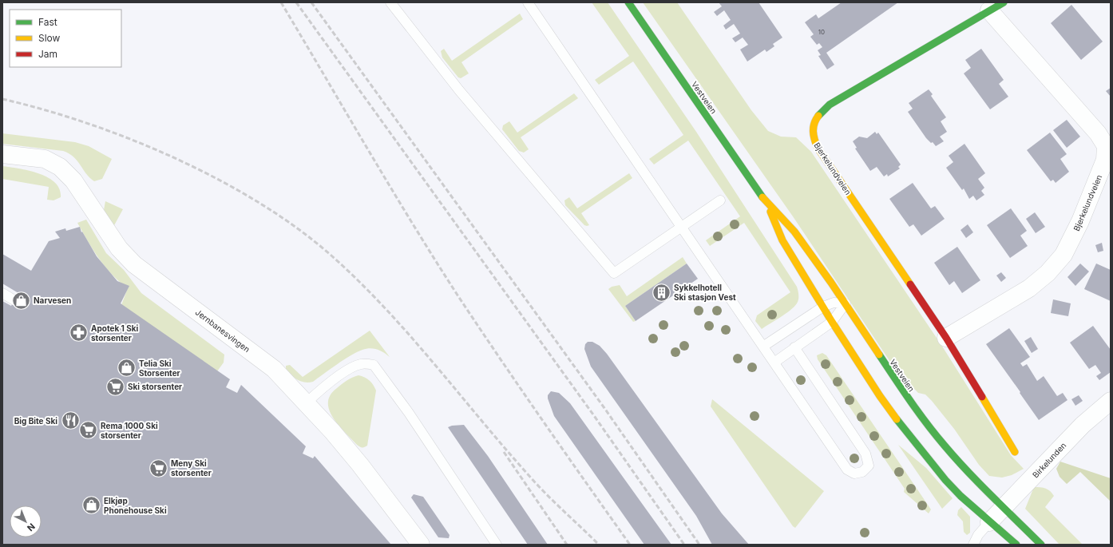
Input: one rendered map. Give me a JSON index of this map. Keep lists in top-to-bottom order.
{
  "streets": {
    "street": [
      "Vestveien",
      "Bjerkelundveien",
      "Jernbanesvingen",
      "Birkelunden"
    ]
  },
  "crossings": [
    ["Vestveien", "Birkelunden"]
  ],
  "places": {
    "building": ["Sykkelhotell Ski stasjon Vest"],
    "shop": ["Narvesen", "Telia Ski Storsenter", "Elkjøp Phonehouse Ski"],
    "pharmacy": ["Apotek 1 Ski storsenter"],
    "supermarket": ["Ski storsenter", "Rema 1000 Ski storsenter", "Meny Ski storsenter"],
    "restaurant": ["Big Bite Ski"]
  },
  "house_numbers": ["10"],
  "legend": ["Fast", "Slow", "Jam"],
  "north": "bottom right"
}
